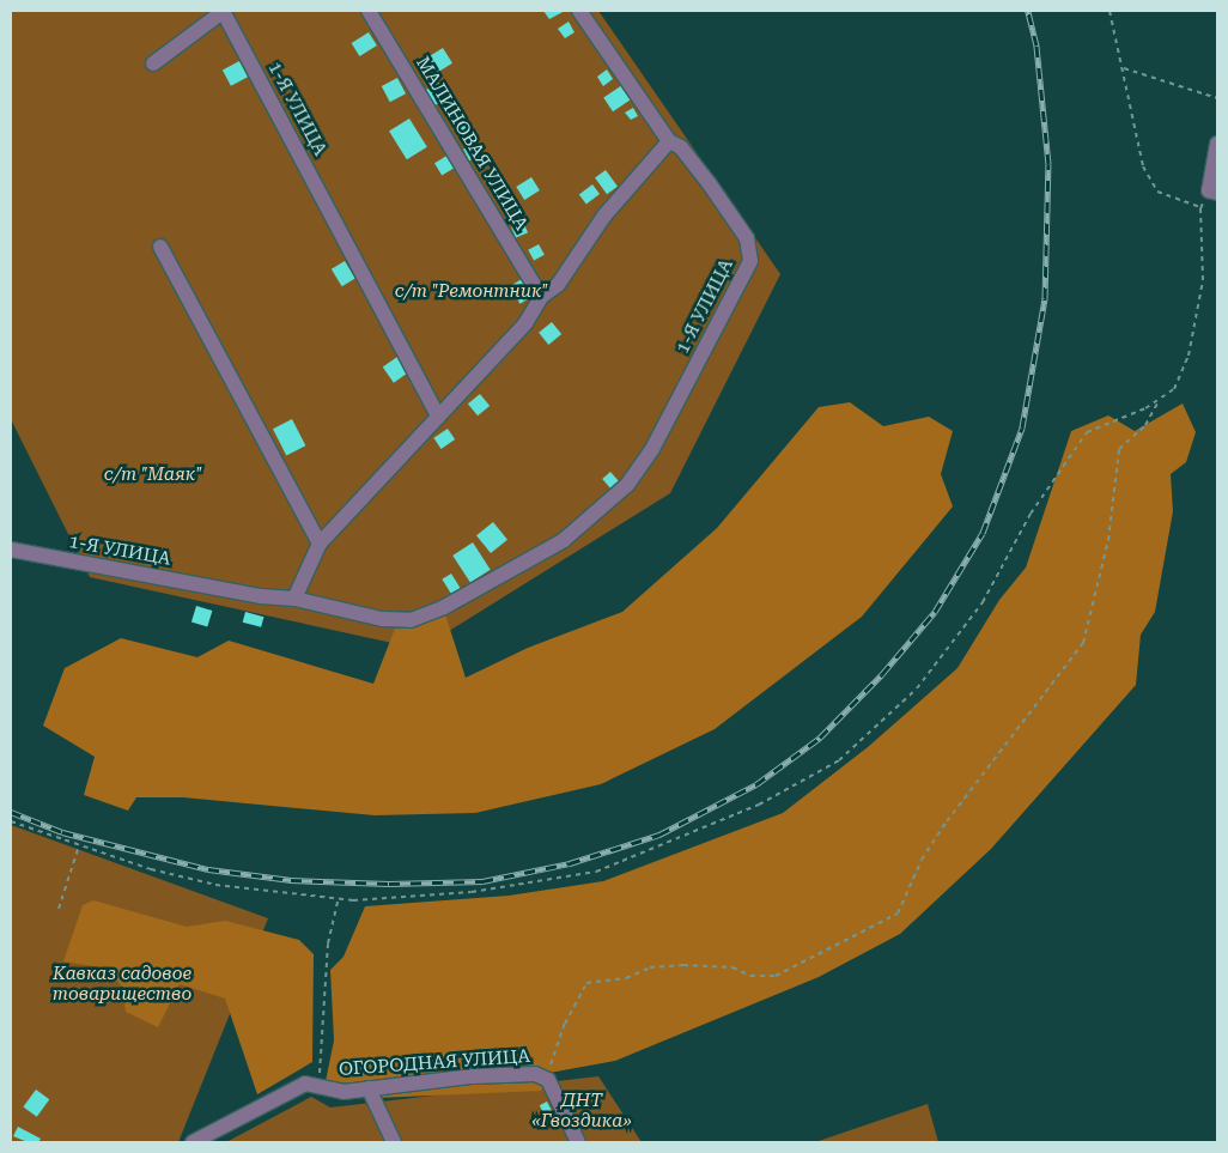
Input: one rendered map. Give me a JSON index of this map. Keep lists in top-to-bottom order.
{
  "streets": {
    "street": ["1-Я УЛИЦА", "МАЛИНОВАЯ УЛИЦА", "ОГОРОДНАЯ УЛИЦА"]
  },
  "parks": [
    "с/т \"Ремонтник\"",
    "с/т \"Маяк\"",
    "Кавказ садовое товарищество",
    "ДНТ «Гвоздика»"
  ]
}
